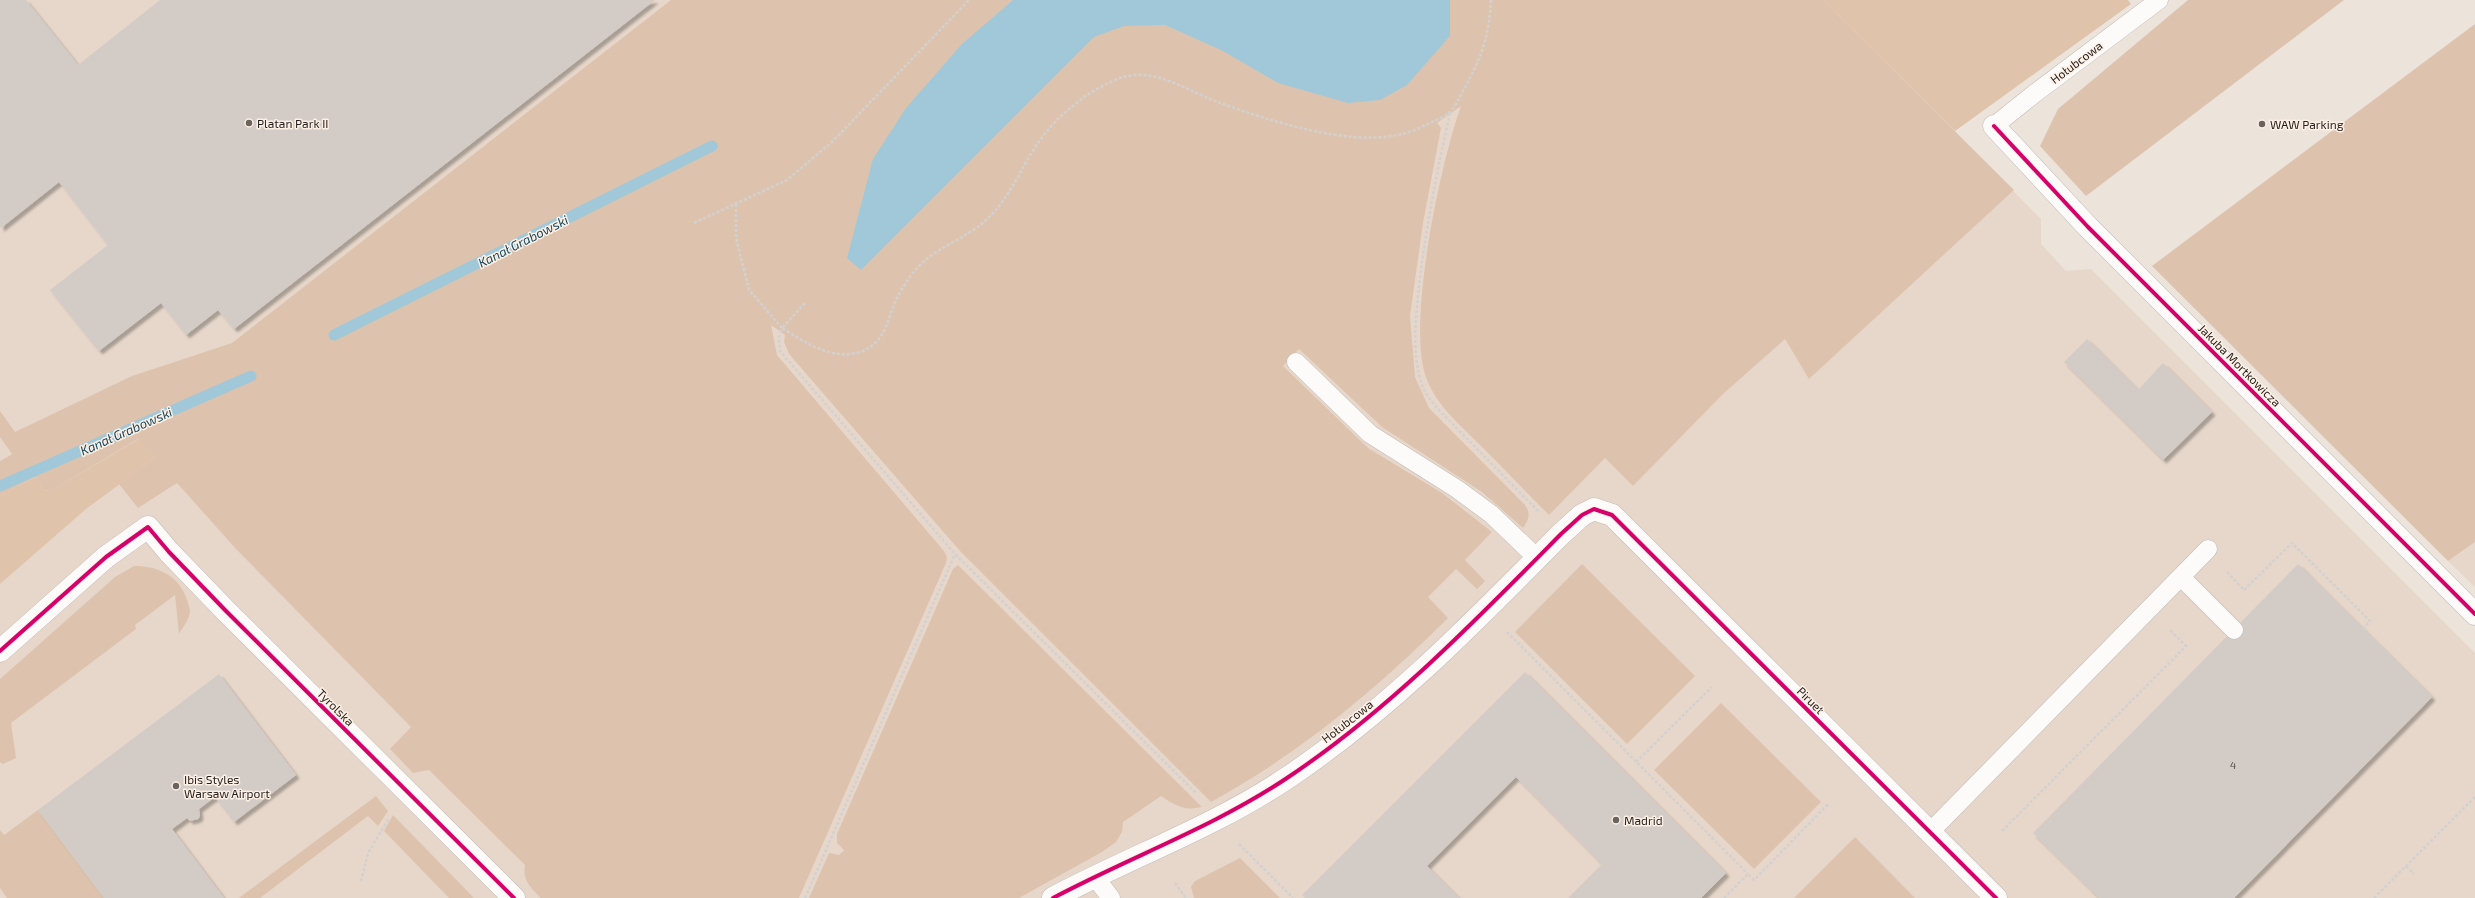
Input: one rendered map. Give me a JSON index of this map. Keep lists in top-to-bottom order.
{
  "streets": {
    "street": [
      "Hołubcowa",
      "Jakuba Mortkowicza",
      "Piruet",
      "Tyrolska"
    ]
  },
  "crossings": [
    ["Hołubcowa", "Jakuba Mortkowicza"],
    ["Hołubcowa", "Piruet"]
  ],
  "water": ["Kanał Grabowski"],
  "places": [
    "Platan Park II",
    "WAW Parking",
    "Ibis Styles Warsaw Airport",
    "Madrid"
  ],
  "house_numbers": ["4"]
}
